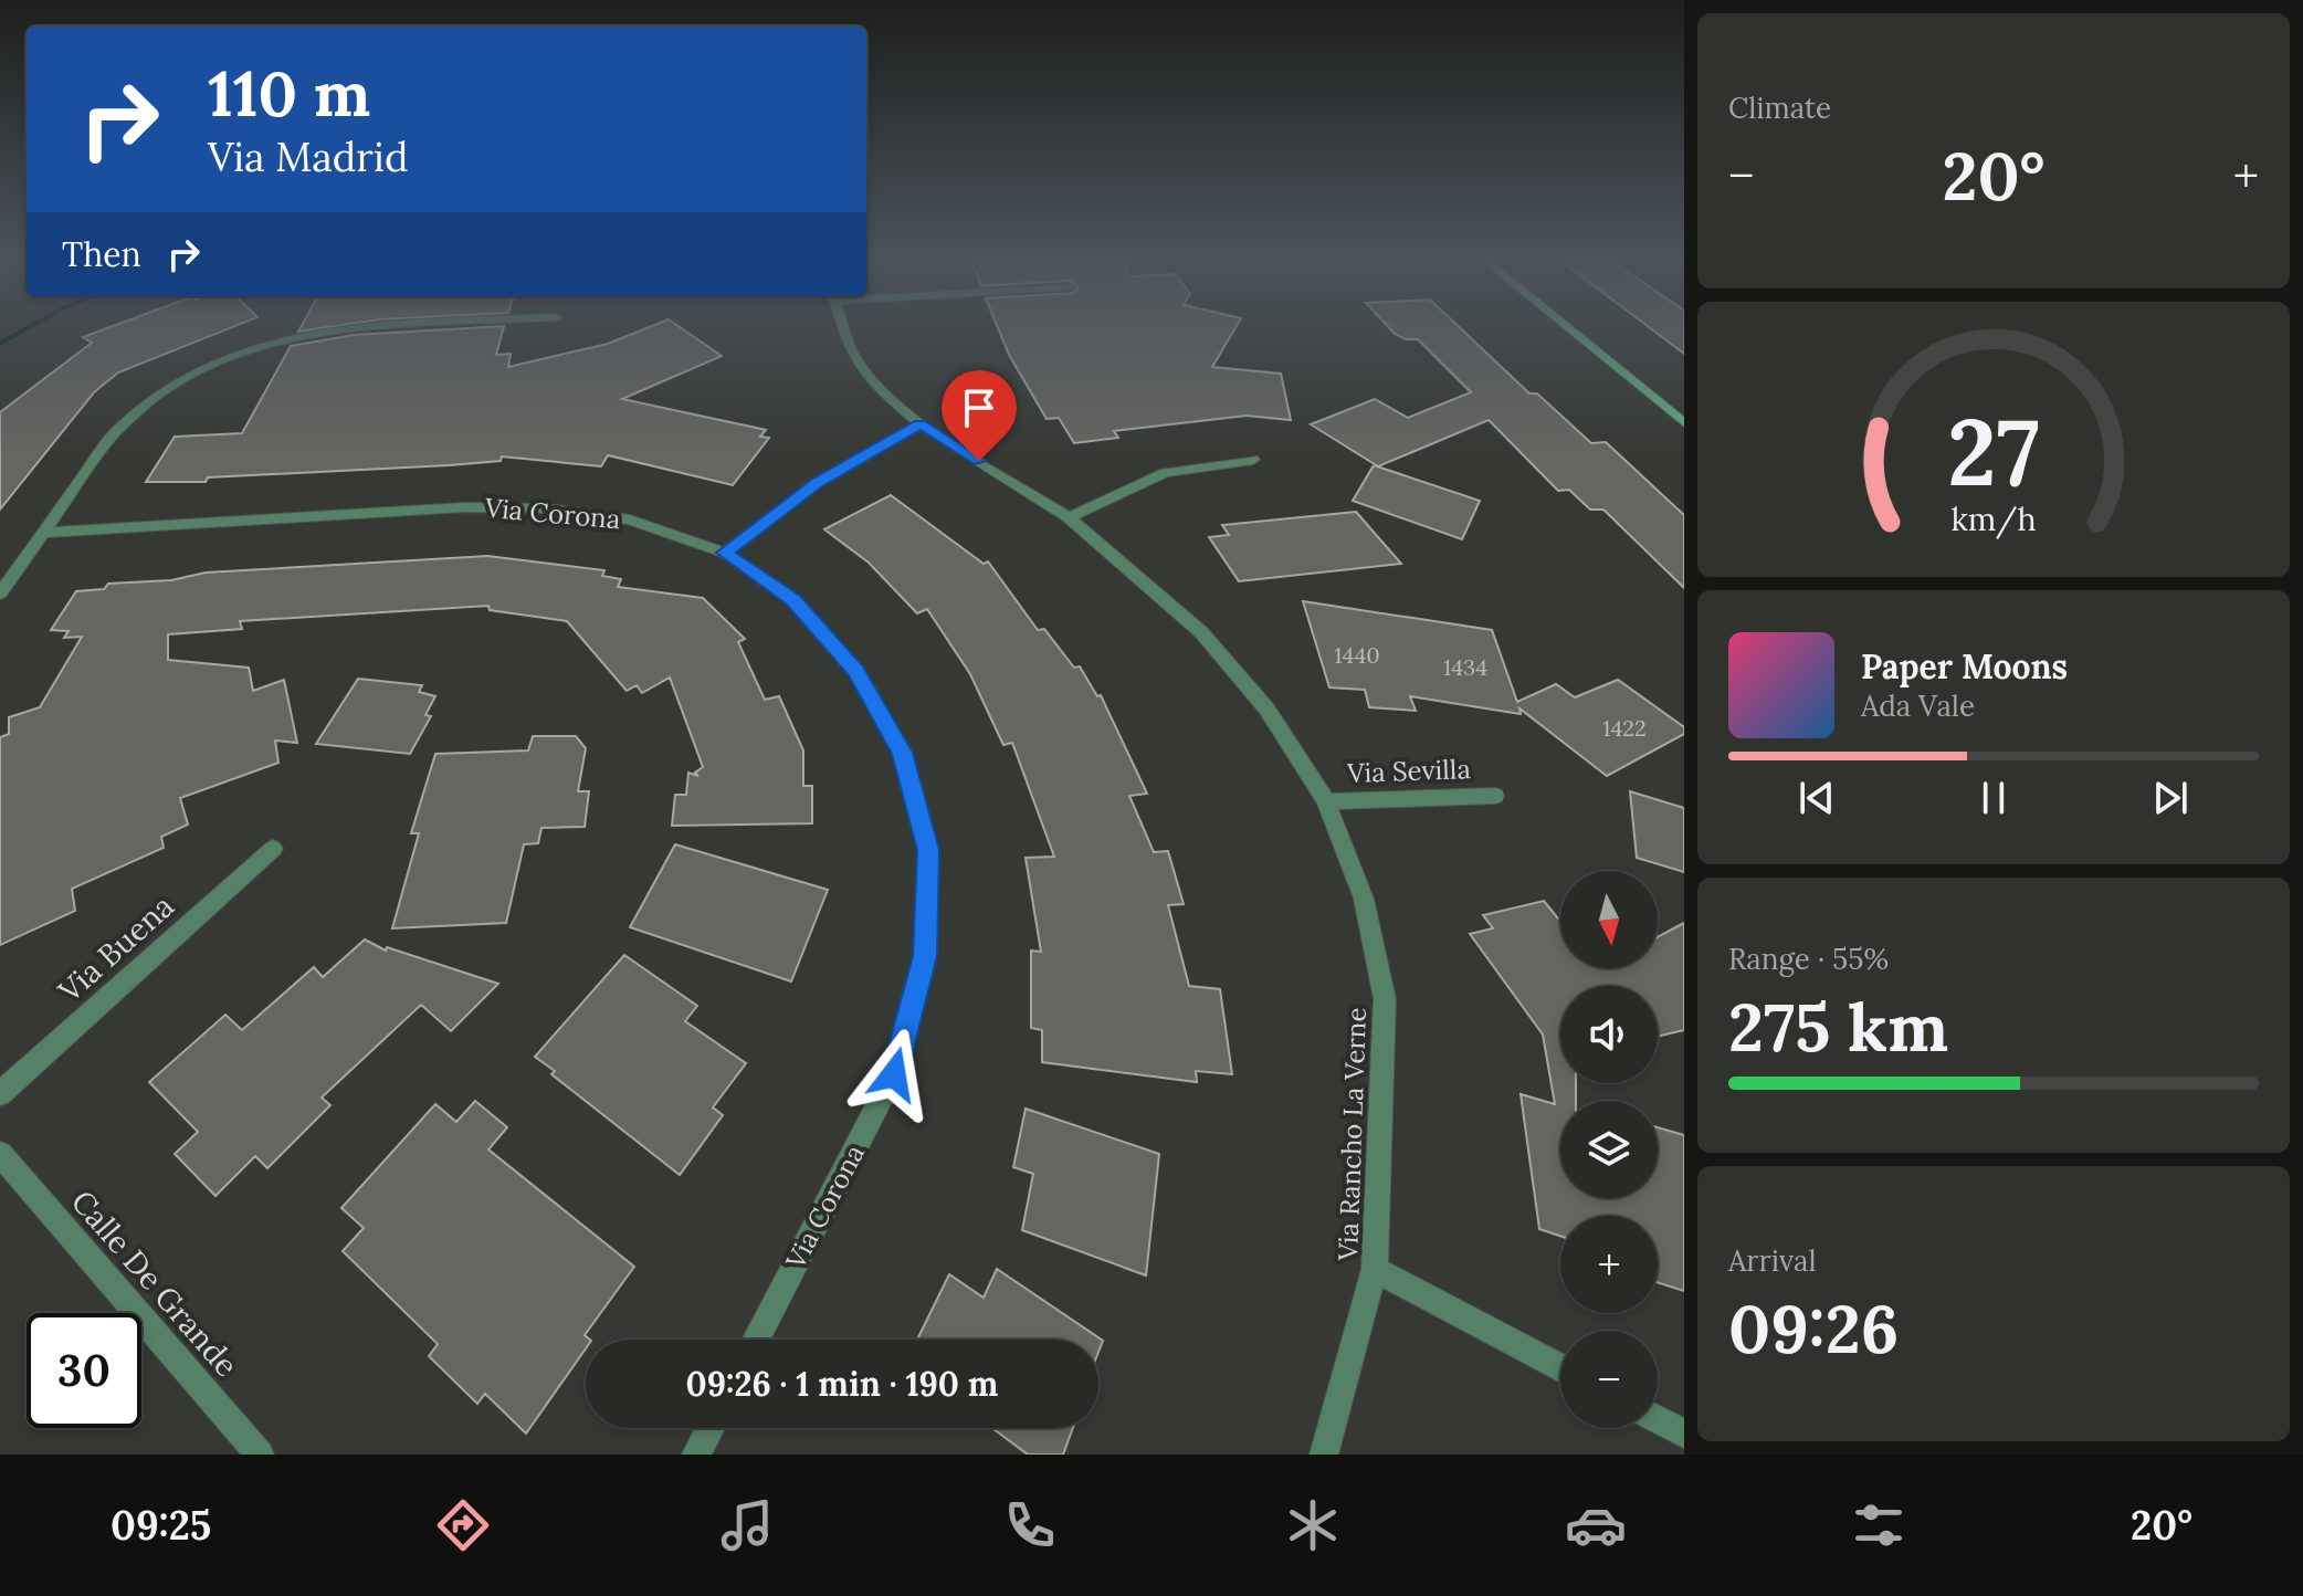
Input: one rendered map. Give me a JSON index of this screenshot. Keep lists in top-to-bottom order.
{
  "streets": {
    "street": [
      "Via Corona",
      "Via Sevilla",
      "Via Buena",
      "Via Rancho La Verne",
      "Calle De Grande"
    ]
  },
  "crossings": [
    ["Via Sevilla", "Via Rancho La Verne"]
  ],
  "house_numbers": ["1440", "1434", "1422"],
  "north": "bottom",
  "page": {
    "tile": [
      "Climate",
      ["Range · 55%", "275 km"],
      ["Arrival", "09:26"]
    ],
    "turn": ["110 m", "Via Madrid"],
    "heat": ["−", "20°", "+"],
    "then": "Then",
    "song": ["Paper Moons", "Ada Vale"],
    "map_buttons": ["+", "−"],
    "limit": "30",
    "trip": "09:26 · 1 min · 190 m",
    "tabs": ["09:25", "20°"],
    "gauge": ["27", "km/h"]
  }
}
